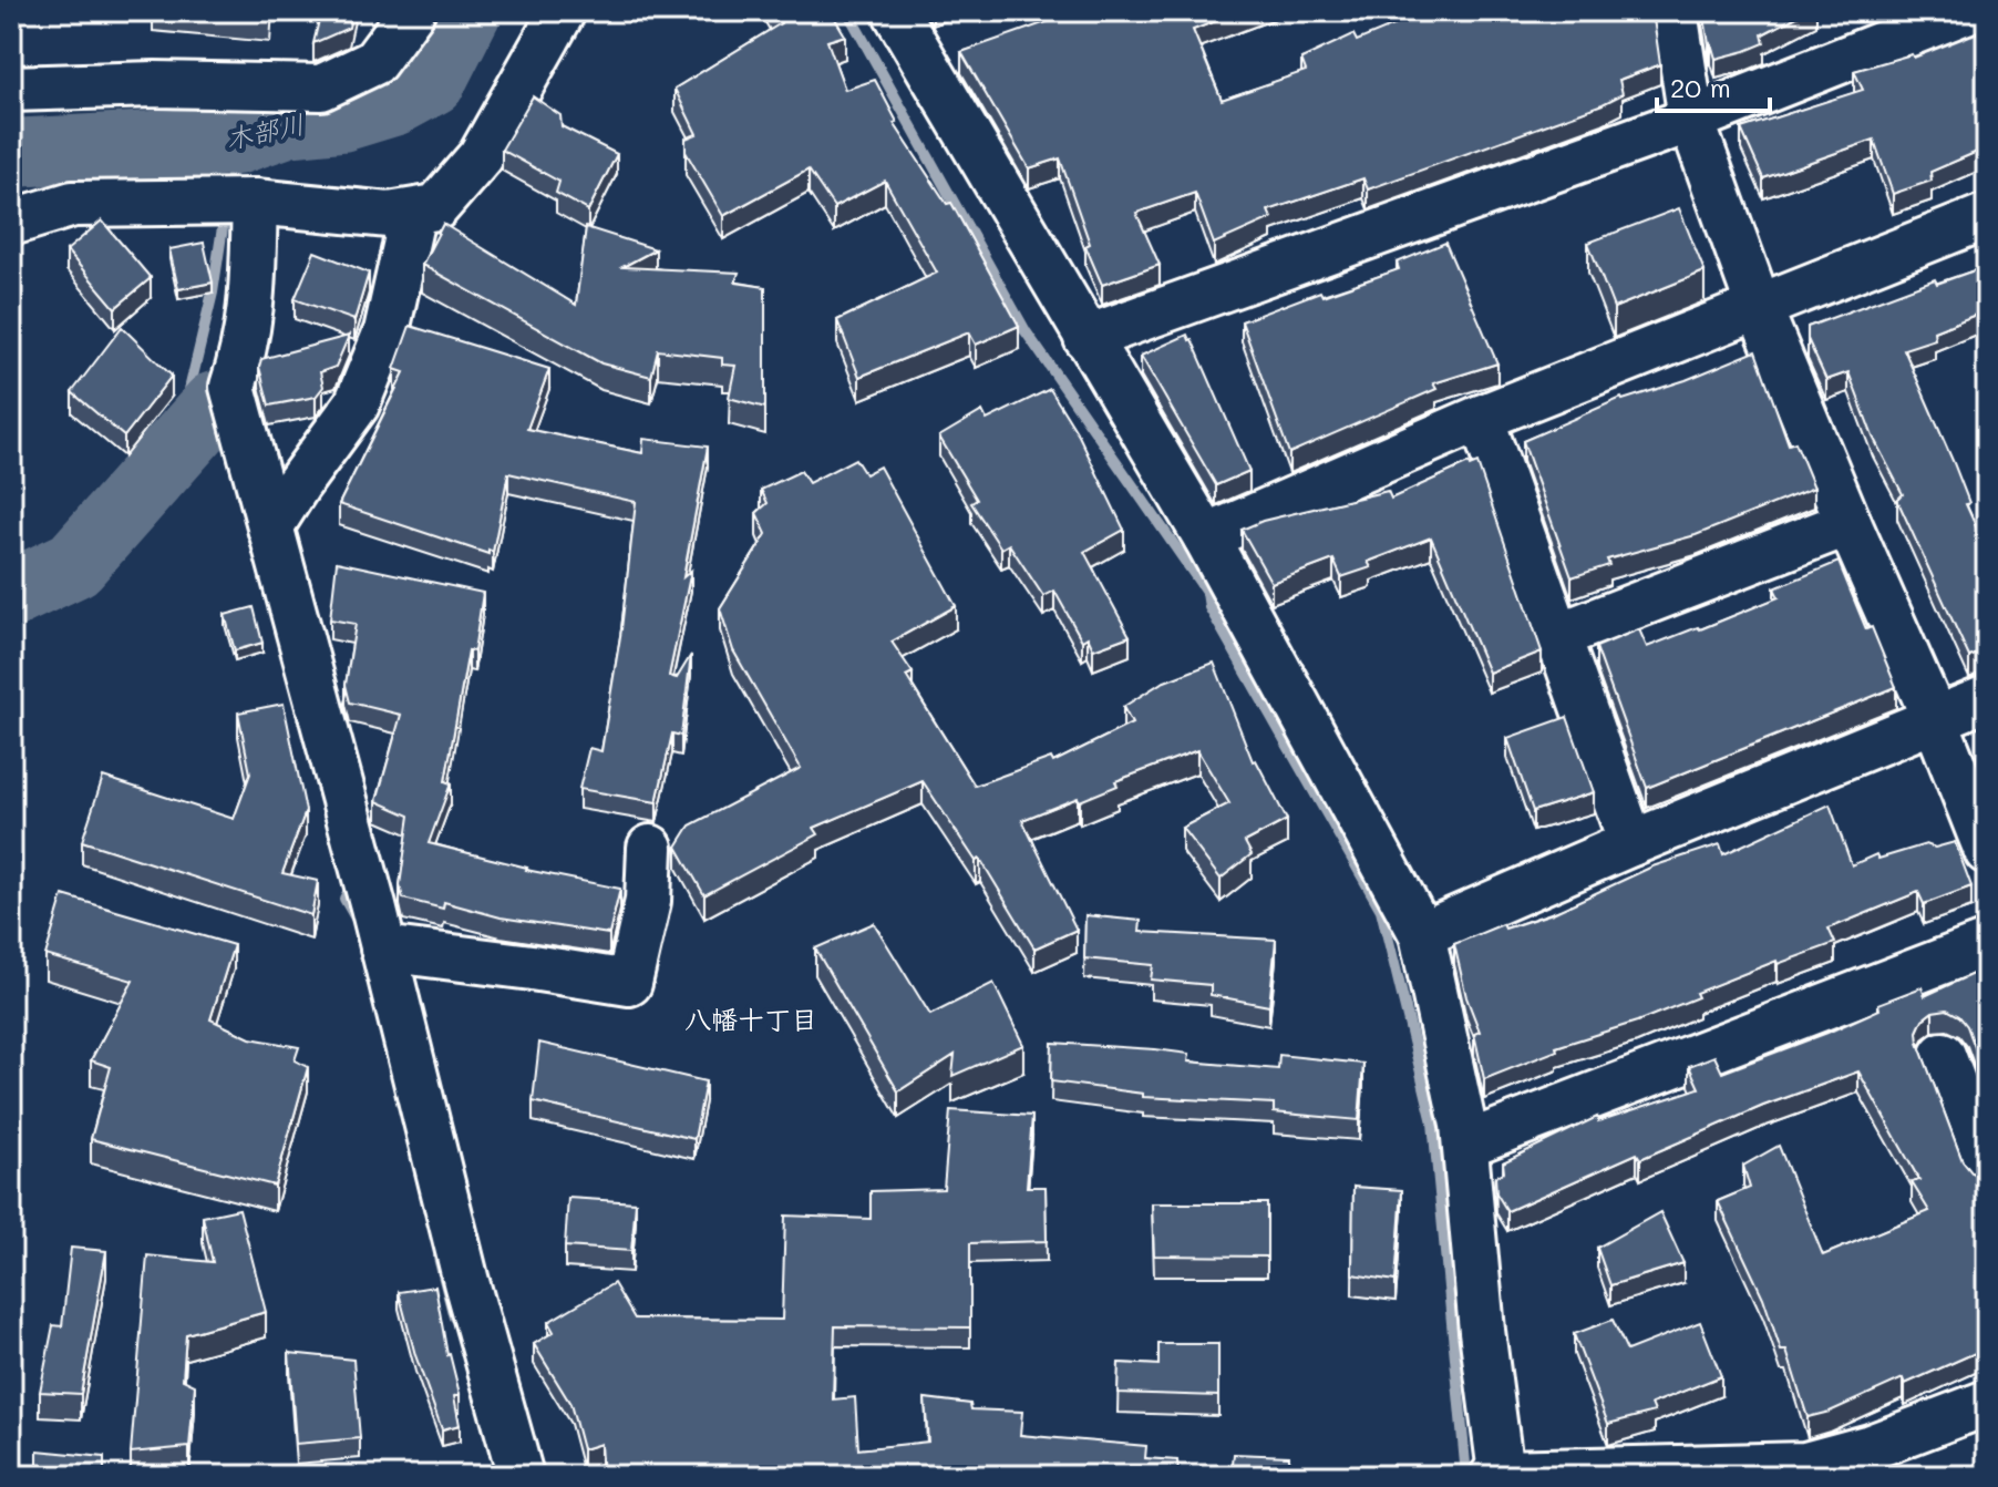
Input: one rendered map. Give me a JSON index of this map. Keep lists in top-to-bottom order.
{
  "districts": ["八幡十丁目"],
  "water": ["木部川"],
  "scale_bar": "20 m"
}
